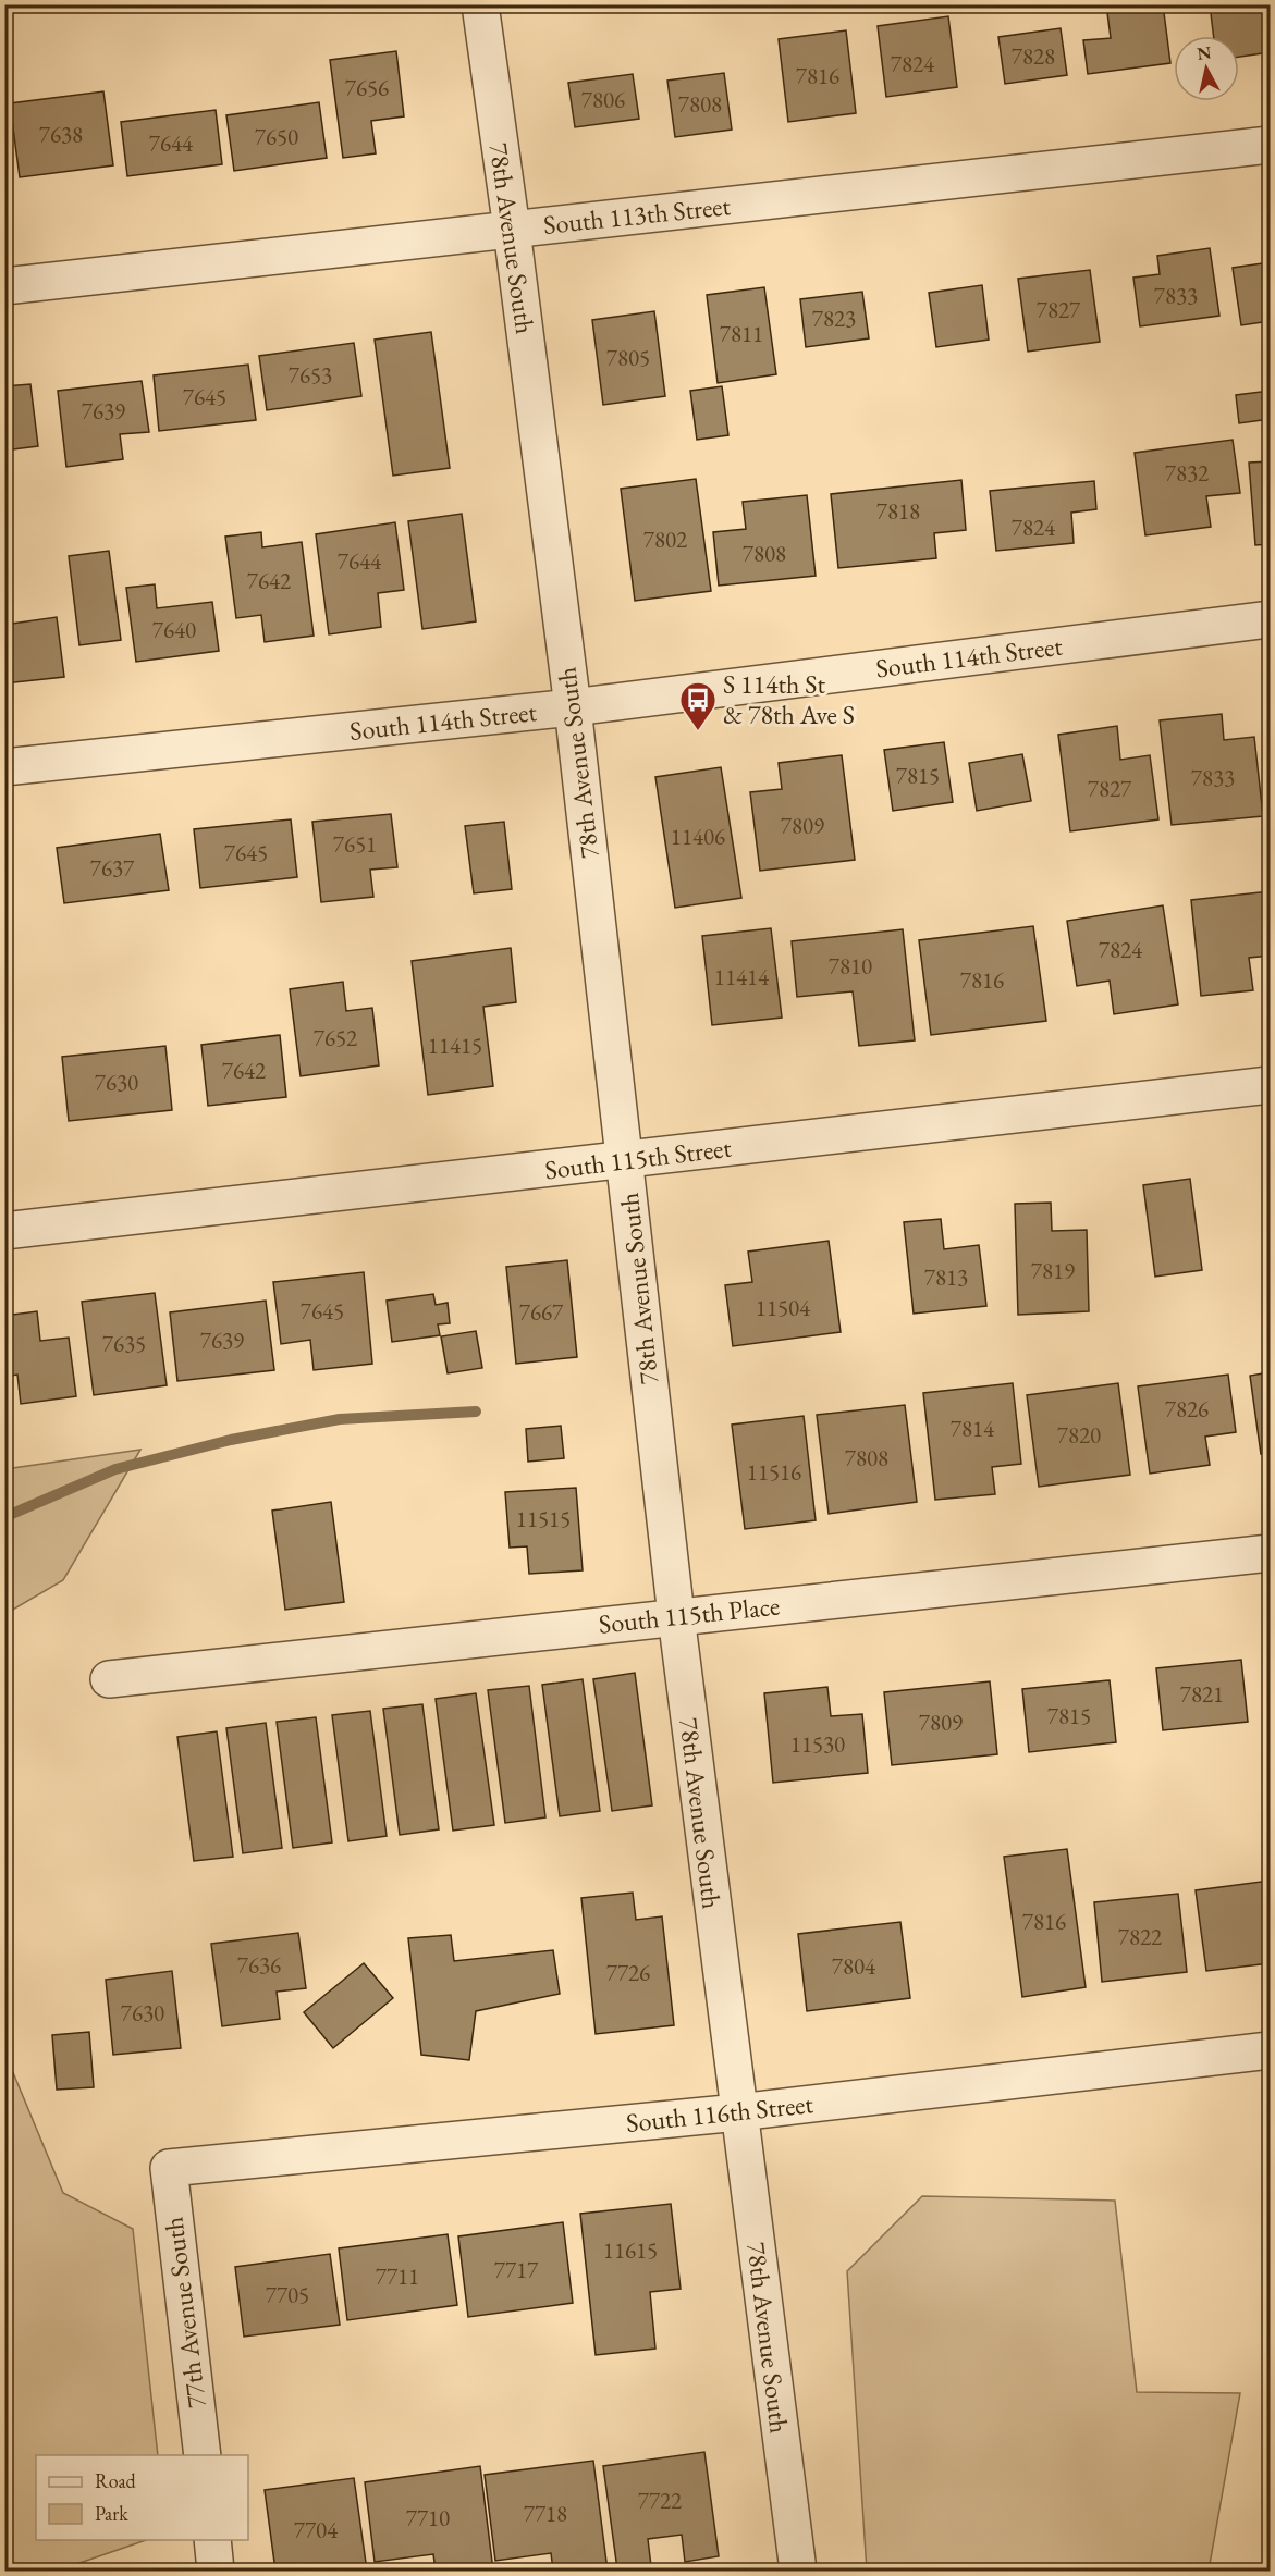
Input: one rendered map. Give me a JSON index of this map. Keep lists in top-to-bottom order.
{
  "streets": {
    "street": [
      "South 113th Street",
      "78th Avenue South",
      "South 114th Street",
      "South 115th Street",
      "South 115th Place",
      "South 116th Street",
      "77th Avenue South"
    ]
  },
  "crossings": [
    ["South 113th Street", "78th Avenue South"],
    ["78th Avenue South", "South 114th Street"],
    ["78th Avenue South", "South 115th Street"],
    ["78th Avenue South", "South 115th Place"],
    ["78th Avenue South", "South 116th Street"],
    ["South 116th Street", "77th Avenue South"]
  ],
  "places": {
    "bus stop": ["S 114th St & 78th Ave S"]
  },
  "house_numbers": [
    "7828",
    "7824",
    "7816",
    "7656",
    "7806",
    "7808",
    "7638",
    "7650",
    "7644",
    "7833",
    "7827",
    "7823",
    "7811",
    "7805",
    "7653",
    "7645",
    "7639",
    "7832",
    "7818",
    "7824",
    "7802",
    "7808",
    "7644",
    "7642",
    "7640",
    "7815",
    "7833",
    "7827",
    "7809",
    "11406",
    "7651",
    "7645",
    "7637",
    "7824",
    "7810",
    "11414",
    "7816",
    "7652",
    "11415",
    "7642",
    "7630",
    "7819",
    "7813",
    "11504",
    "7645",
    "7667",
    "7639",
    "7635",
    "7826",
    "7814",
    "7820",
    "7808",
    "11516",
    "11515",
    "7821",
    "7815",
    "7809",
    "11530",
    "7816",
    "7822",
    "7636",
    "7804",
    "7726",
    "7630",
    "11615",
    "7717",
    "7711",
    "7705",
    "7722",
    "7718",
    "7710",
    "7704"
  ],
  "legend": ["Road", "Park"],
  "north": "top"
}
